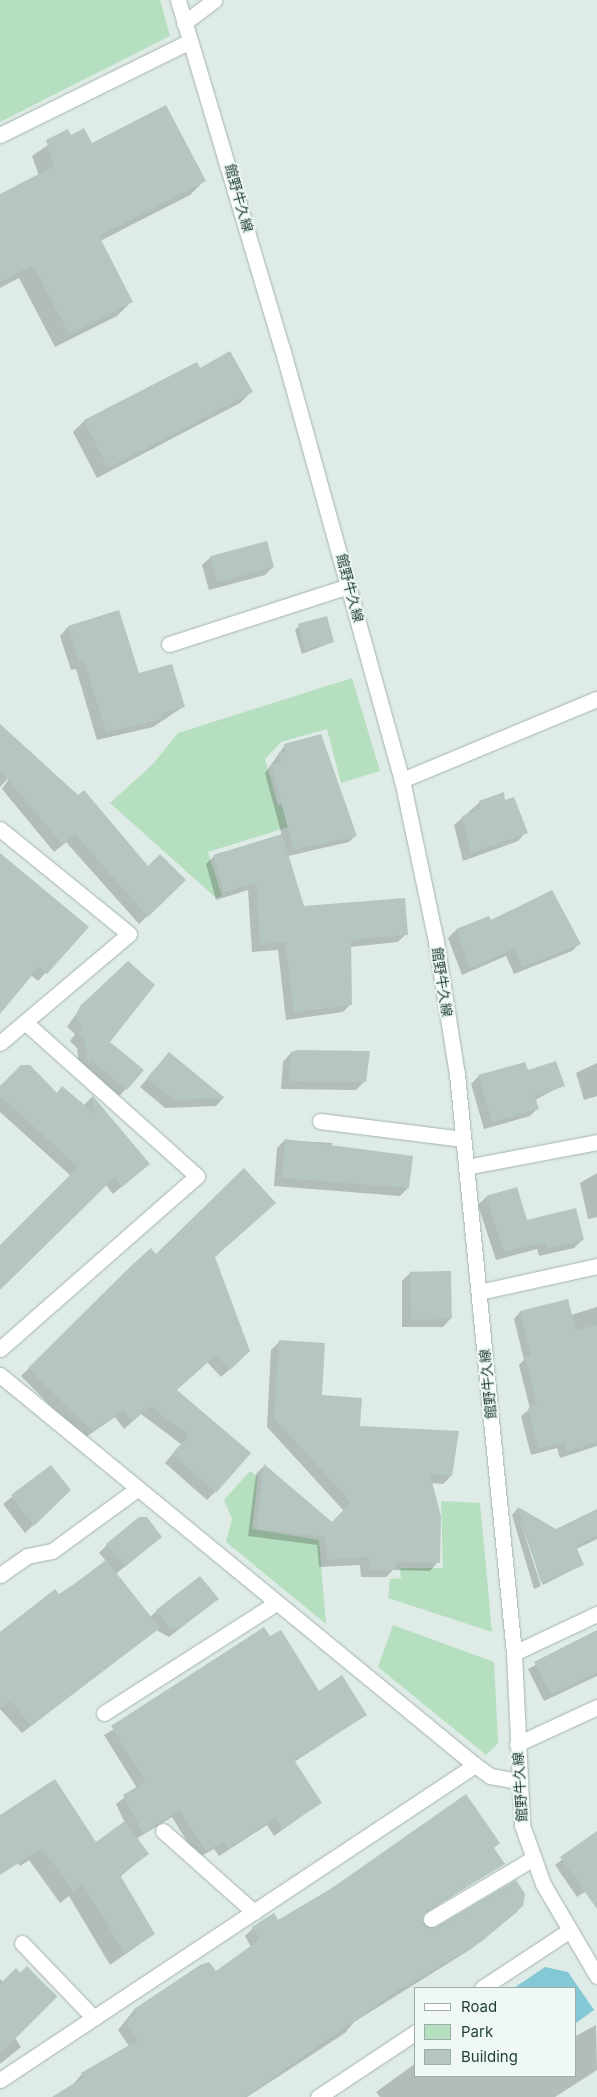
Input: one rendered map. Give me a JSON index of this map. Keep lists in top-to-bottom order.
{
  "streets": {
    "street": ["館野牛久線"]
  },
  "legend": ["Road", "Park", "Building"]
}
